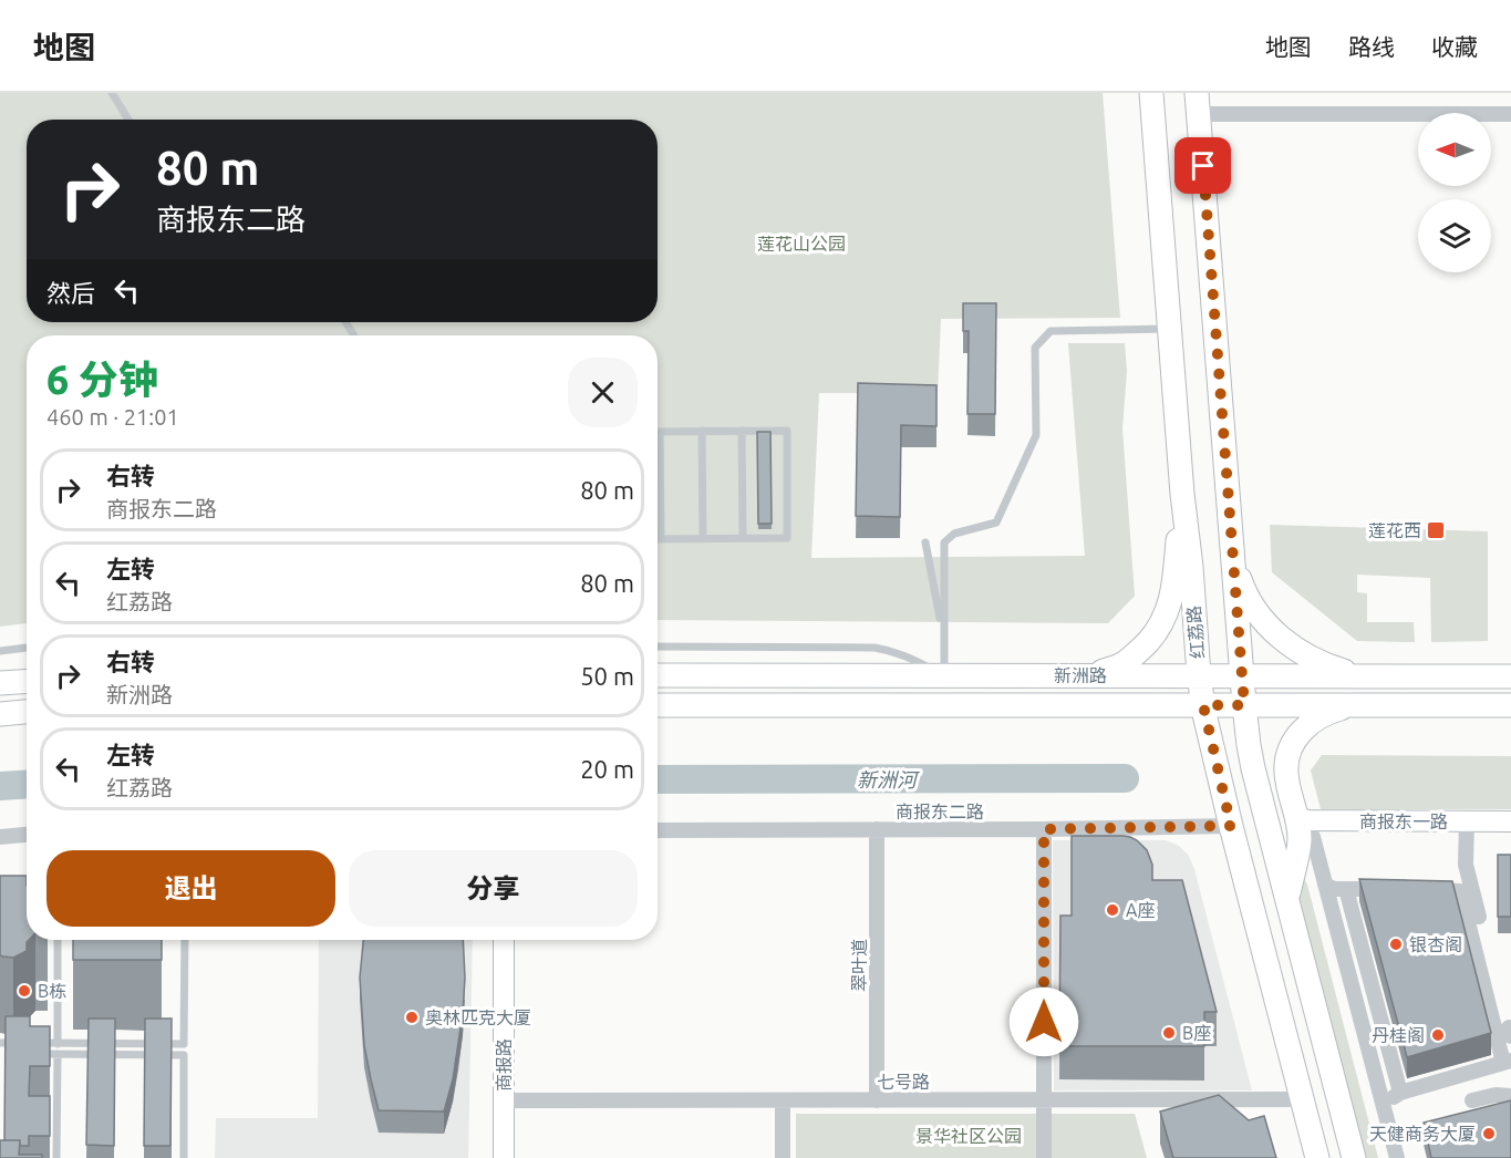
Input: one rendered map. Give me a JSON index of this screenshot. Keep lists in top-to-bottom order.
{
  "streets": {
    "main road": ["红荔路", "新洲路"],
    "street": [
      "商报东二路",
      "商报东一路",
      "翠叶道",
      "商报路",
      "七号路"
    ]
  },
  "crossings": [
    ["红荔路", "新洲路"],
    ["红荔路", "商报东二路"],
    ["红荔路", "七号路"],
    ["商报东二路", "翠叶道"],
    ["翠叶道", "七号路"],
    ["商报路", "七号路"]
  ],
  "water": ["新洲河"],
  "parks": ["莲花山公园", "景华社区公园"],
  "places": {
    "transit": ["莲花西"],
    "other": [
      "A座",
      "银杏阁",
      "B栋",
      "奥林匹克大厦",
      "B座",
      "丹桂阁",
      "天健商务大厦"
    ]
  },
  "north": "left",
  "page": {
    "header": "地图",
    "nav": ["地图", "路线", "收藏"],
    "turn": ["80 m", "商报东二路"],
    "then": "然后",
    "heading": ["6 分钟", "460 m · 21:01"],
    "list": [
      {
        "name": "右转",
        "note": "商报东二路",
        "value": "80 m"
      },
      {
        "name": "左转",
        "note": "红荔路",
        "value": "80 m"
      },
      {
        "name": "右转",
        "note": "新洲路",
        "value": "50 m"
      },
      {
        "name": "左转",
        "note": "红荔路",
        "value": "20 m"
      }
    ],
    "buttons": ["退出", "分享"]
  }
}
